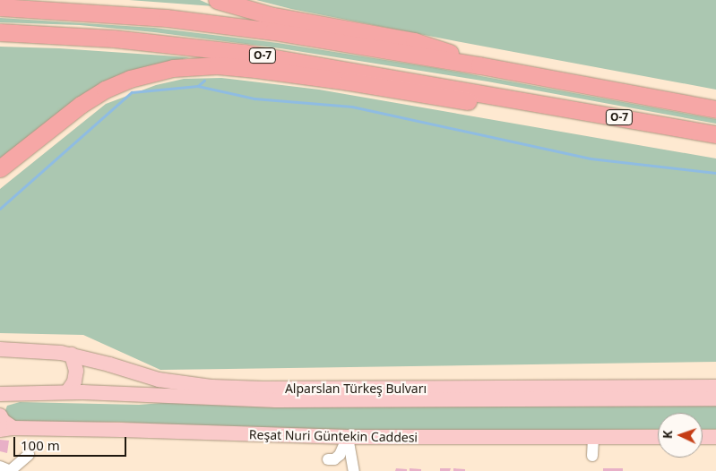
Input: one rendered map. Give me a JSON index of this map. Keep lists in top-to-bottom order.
{
  "streets": {
    "highway": ["O-7"],
    "main road": ["Alparslan Türkeş Bulvarı", "Reşat Nuri Güntekin Caddesi"]
  },
  "scale_bar": "100 m",
  "north": "left"
}
